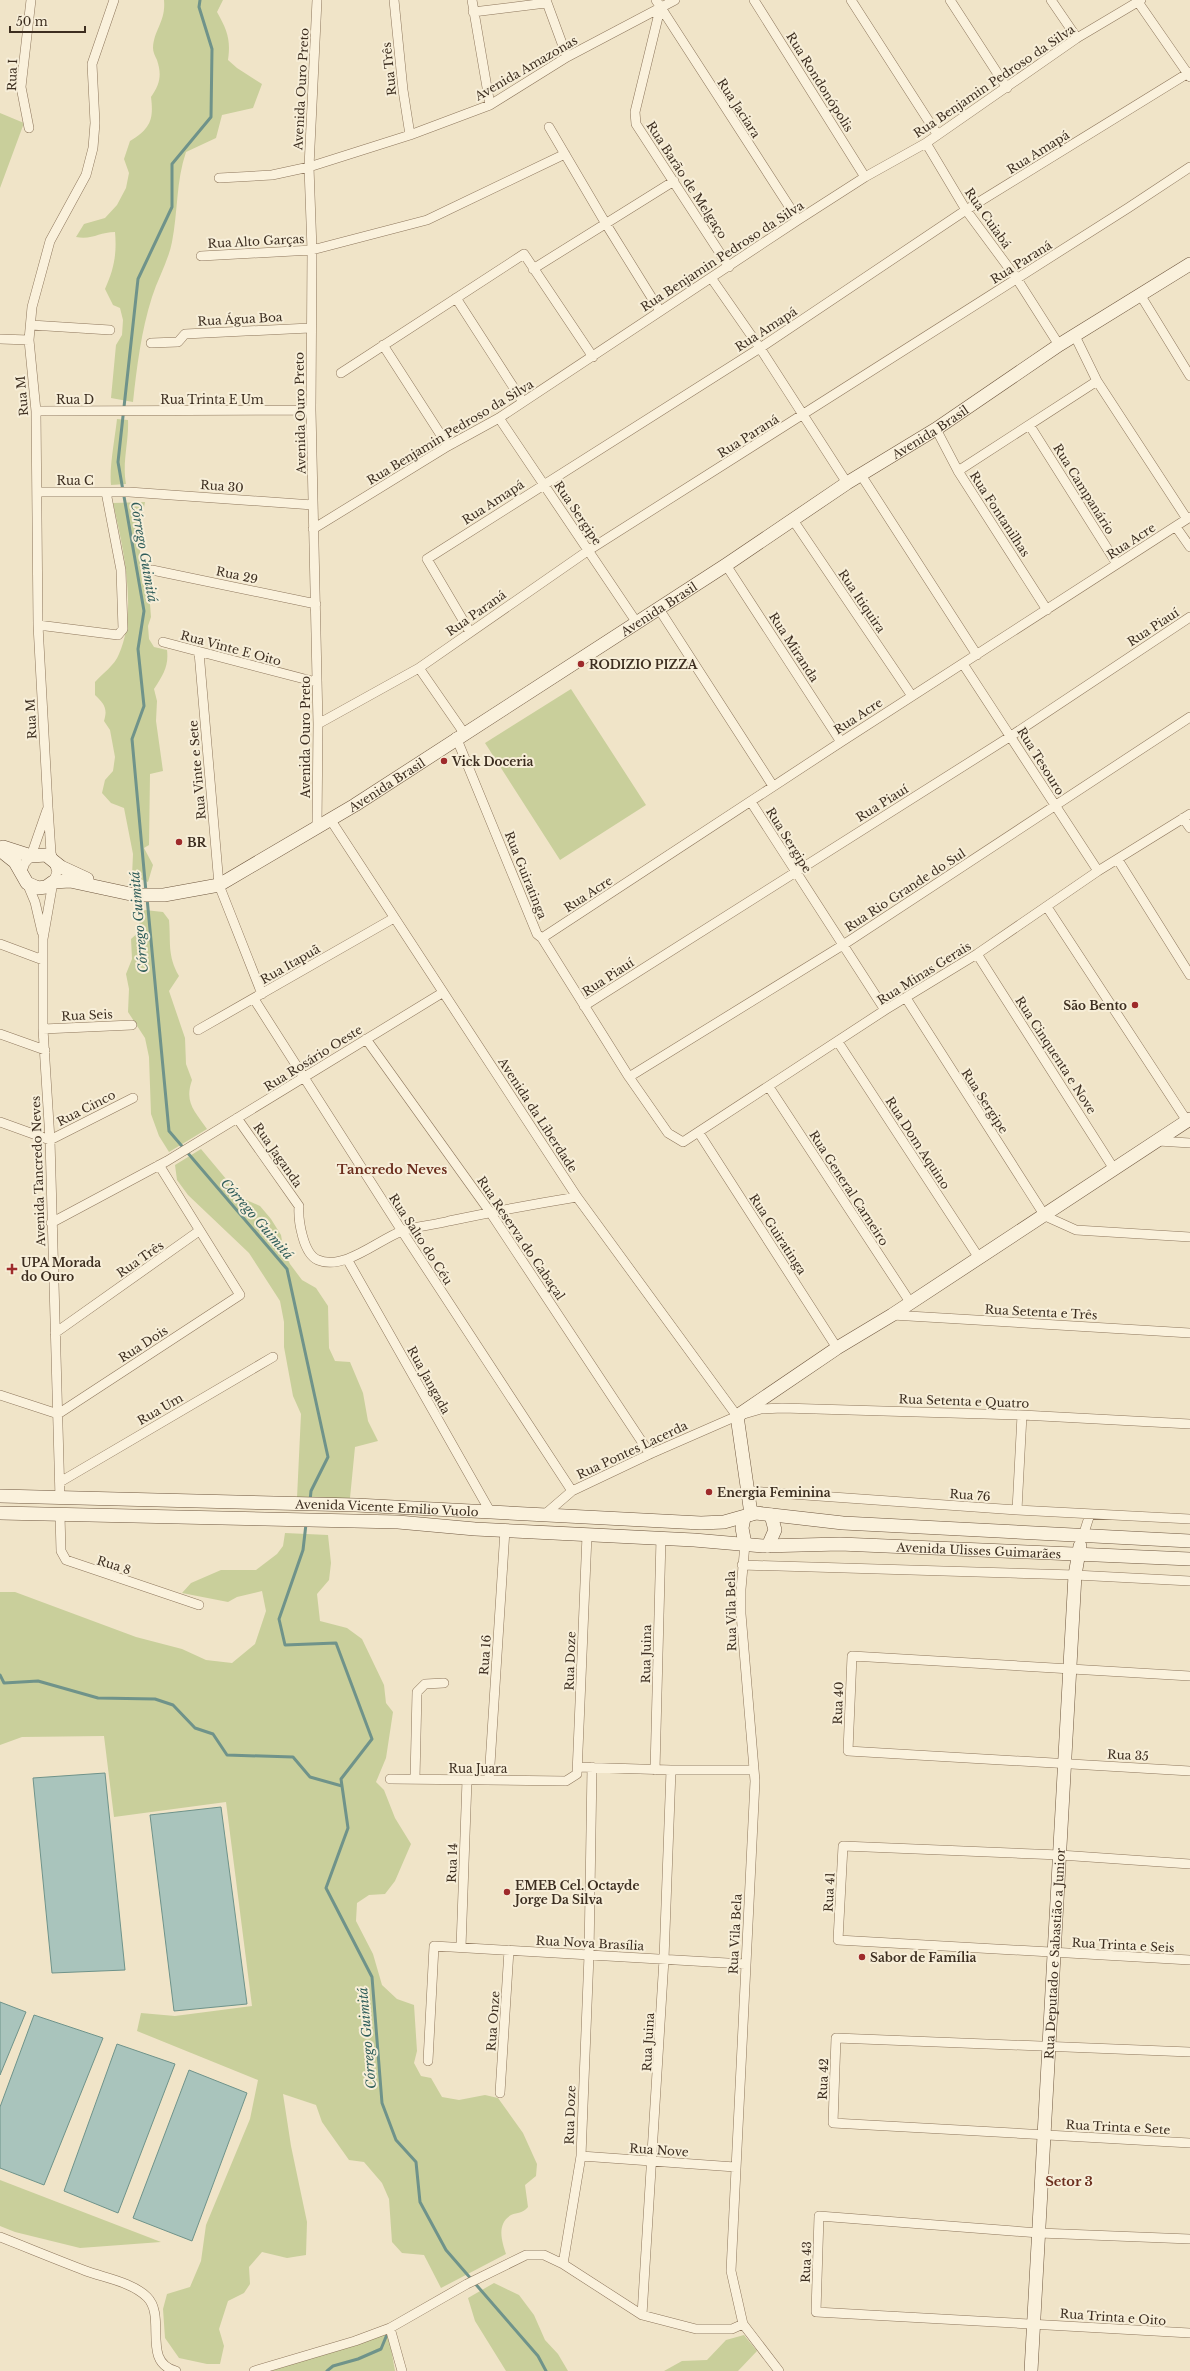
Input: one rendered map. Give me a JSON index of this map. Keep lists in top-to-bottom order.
{
  "streets": {
    "main road": [
      "Avenida Brasil",
      "Avenida Vicente Emilio Vuolo",
      "Avenida Ulisses Guimarães",
      "Rua Deputado e Sabastião a Junior"
    ],
    "street": [
      "Avenida Amazonas",
      "Rua Três",
      "Rua I",
      "Rua Benjamin Pedroso da Silva",
      "Rua Rondonópolis",
      "Avenida Ouro Preto",
      "Rua Jaciara",
      "Rua Amapá",
      "Rua Barão de Melgaço",
      "Rua Cuiabá",
      "Rua Alto Garças",
      "Rua Paraná",
      "Rua Água Boa",
      "Rua M",
      "Rua D",
      "Rua Trinta E Um",
      "Rua C",
      "Rua 30",
      "Rua Campanário",
      "Rua Sergipe",
      "Rua Fontanilhas",
      "Rua Acre",
      "Rua 29",
      "Rua Itiquira",
      "Rua Piauí",
      "Rua Miranda",
      "Rua Vinte E Oito",
      "Rua Tesouro",
      "Rua Vinte e Sete",
      "Rua Guiratinga",
      "Rua Rio Grande do Sul",
      "Rua Itapuã",
      "Rua Minas Gerais",
      "Rua Seis",
      "Rua Cinquenta e Nove",
      "Rua Rosário Oeste",
      "Rua Cinco",
      "Avenida da Liberdade",
      "Rua Dom Aquino",
      "Rua Jaganda",
      "Avenida Tancredo Neves",
      "Rua General Carneiro",
      "Rua Reserva do Cabaçal",
      "Rua Salto do Céu",
      "Rua Setenta e Três",
      "Rua Dois",
      "Rua Jangada",
      "Rua Setenta e Quatro",
      "Rua Um",
      "Rua Pontes Lacerda",
      "Rua 76",
      "Rua 8",
      "Rua Vila Bela",
      "Rua Juina",
      "Rua 16",
      "Rua Doze",
      "Rua 40",
      "Rua 35",
      "Rua Juara",
      "Rua 14",
      "Rua 41",
      "Rua Nova Brasília",
      "Rua Trinta e Seis",
      "Rua Onze",
      "Rua 42",
      "Rua Trinta e Sete",
      "Rua Nove",
      "Rua 43",
      "Rua Trinta e Oito"
    ]
  },
  "crossings": [
    ["Avenida Amazonas", "Rua Três"],
    ["Avenida Amazonas", "Avenida Ouro Preto"],
    ["Avenida Amazonas", "Rua Jaciara"],
    ["Avenida Amazonas", "Rua Barão de Melgaço"],
    ["Rua Três", "Avenida Tancredo Neves"],
    ["Rua Três", "Rua Dois"],
    ["Rua Benjamin Pedroso da Silva", "Rua Rondonópolis"],
    ["Rua Benjamin Pedroso da Silva", "Avenida Ouro Preto"],
    ["Rua Benjamin Pedroso da Silva", "Rua Jaciara"],
    ["Rua Benjamin Pedroso da Silva", "Rua Barão de Melgaço"],
    ["Rua Benjamin Pedroso da Silva", "Rua Cuiabá"],
    ["Rua Benjamin Pedroso da Silva", "Rua Sergipe"],
    ["Avenida Ouro Preto", "Rua Alto Garças"],
    ["Avenida Ouro Preto", "Rua Paraná"],
    ["Avenida Ouro Preto", "Rua Água Boa"],
    ["Avenida Ouro Preto", "Rua Trinta E Um"],
    ["Avenida Ouro Preto", "Avenida Brasil"],
    ["Avenida Ouro Preto", "Rua 30"],
    ["Avenida Ouro Preto", "Rua 29"],
    ["Avenida Ouro Preto", "Rua Vinte E Oito"],
    ["Rua Jaciara", "Rua Barão de Melgaço"],
    ["Rua Amapá", "Rua Cuiabá"],
    ["Rua Amapá", "Rua Paraná"],
    ["Rua Amapá", "Rua Sergipe"],
    ["Rua Cuiabá", "Rua Paraná"],
    ["Rua Cuiabá", "Avenida Brasil"],
    ["Rua Paraná", "Rua Sergipe"],
    ["Rua Paraná", "Rua Guiratinga"],
    ["Rua M", "Rua D"],
    ["Rua M", "Avenida Brasil"],
    ["Rua M", "Rua C"],
    ["Rua D", "Rua Trinta E Um"],
    ["Avenida Brasil", "Rua Sergipe"],
    ["Avenida Brasil", "Rua Fontanilhas"],
    ["Avenida Brasil", "Rua Itiquira"],
    ["Avenida Brasil", "Rua Miranda"],
    ["Avenida Brasil", "Rua Vinte e Sete"],
    ["Avenida Brasil", "Rua Guiratinga"],
    ["Avenida Brasil", "Avenida da Liberdade"],
    ["Rua C", "Rua 30"],
    ["Rua Campanário", "Rua Acre"],
    ["Rua Sergipe", "Rua Acre"],
    ["Rua Sergipe", "Rua Piauí"],
    ["Rua Sergipe", "Rua Rio Grande do Sul"],
    ["Rua Sergipe", "Rua Minas Gerais"],
    ["Rua Fontanilhas", "Rua Acre"],
    ["Rua Acre", "Rua Itiquira"],
    ["Rua Acre", "Rua Miranda"],
    ["Rua Acre", "Rua Tesouro"],
    ["Rua Acre", "Rua Guiratinga"],
    ["Rua Piauí", "Rua Tesouro"],
    ["Rua Piauí", "Rua Guiratinga"],
    ["Rua Vinte E Oito", "Rua Vinte e Sete"],
    ["Rua Tesouro", "Rua Rio Grande do Sul"],
    ["Rua Tesouro", "Rua Minas Gerais"],
    ["Rua Guiratinga", "Rua Rio Grande do Sul"],
    ["Rua Guiratinga", "Rua Minas Gerais"],
    ["Rua Itapuã", "Avenida da Liberdade"],
    ["Rua Itapuã", "Rua Salto do Céu"],
    ["Rua Minas Gerais", "Rua Cinquenta e Nove"],
    ["Rua Minas Gerais", "Rua Dom Aquino"],
    ["Rua Minas Gerais", "Rua General Carneiro"],
    ["Rua Seis", "Avenida Tancredo Neves"],
    ["Rua Rosário Oeste", "Avenida da Liberdade"],
    ["Rua Rosário Oeste", "Rua Jaganda"],
    ["Rua Rosário Oeste", "Rua Reserva do Cabaçal"],
    ["Rua Rosário Oeste", "Rua Salto do Céu"],
    ["Rua Cinco", "Avenida Tancredo Neves"],
    ["Avenida da Liberdade", "Rua Setenta e Quatro"],
    ["Avenida da Liberdade", "Rua Pontes Lacerda"],
    ["Rua Jaganda", "Rua Jangada"],
    ["Avenida Tancredo Neves", "Rua Dois"],
    ["Avenida Tancredo Neves", "Rua Um"],
    ["Avenida Tancredo Neves", "Avenida Vicente Emilio Vuolo"],
    ["Rua Reserva do Cabaçal", "Rua Pontes Lacerda"],
    ["Rua Salto do Céu", "Rua Pontes Lacerda"],
    ["Rua Jangada", "Avenida Vicente Emilio Vuolo"],
    ["Rua Setenta e Quatro", "Rua Pontes Lacerda"],
    ["Rua Pontes Lacerda", "Avenida Vicente Emilio Vuolo"],
    ["Avenida Vicente Emilio Vuolo", "Avenida Ulisses Guimarães"],
    ["Avenida Vicente Emilio Vuolo", "Rua 8"],
    ["Avenida Vicente Emilio Vuolo", "Rua Vila Bela"],
    ["Avenida Vicente Emilio Vuolo", "Rua Juina"],
    ["Avenida Vicente Emilio Vuolo", "Rua 16"],
    ["Avenida Vicente Emilio Vuolo", "Rua Doze"],
    ["Avenida Ulisses Guimarães", "Rua Vila Bela"],
    ["Avenida Ulisses Guimarães", "Rua Deputado e Sabastião a Junior"],
    ["Rua Vila Bela", "Rua Nova Brasília"],
    ["Rua Vila Bela", "Rua Nove"],
    ["Rua Juina", "Rua Nova Brasília"],
    ["Rua Juina", "Rua Nove"],
    ["Rua 16", "Rua Juara"],
    ["Rua Doze", "Rua Juara"],
    ["Rua Doze", "Rua Nova Brasília"],
    ["Rua Doze", "Rua Nove"],
    ["Rua 40", "Rua 35"],
    ["Rua 40", "Rua Deputado e Sabastião a Junior"],
    ["Rua 35", "Rua Deputado e Sabastião a Junior"],
    ["Rua Juara", "Rua 14"],
    ["Rua 14", "Rua Nova Brasília"],
    ["Rua 41", "Rua Trinta e Seis"],
    ["Rua 41", "Rua Deputado e Sabastião a Junior"],
    ["Rua Nova Brasília", "Rua Onze"],
    ["Rua Trinta e Seis", "Rua Deputado e Sabastião a Junior"],
    ["Rua Deputado e Sabastião a Junior", "Rua 42"],
    ["Rua Deputado e Sabastião a Junior", "Rua Trinta e Sete"],
    ["Rua Deputado e Sabastião a Junior", "Rua 43"],
    ["Rua Deputado e Sabastião a Junior", "Rua Trinta e Oito"],
    ["Rua 42", "Rua Trinta e Sete"],
    ["Rua 43", "Rua Trinta e Oito"]
  ],
  "districts": ["Tancredo Neves", "Setor 3"],
  "water": ["Córrego Guimitá"],
  "places": {
    "other": [
      "RODIZIO PIZZA",
      "Vick Doceria",
      "BR",
      "São Bento",
      "Energia Feminina",
      "EMEB Cel. Octayde Jorge Da Silva",
      "Sabor de Família"
    ],
    "health": ["UPA Morada do Ouro"]
  },
  "scale_bar": "50 m"
}
